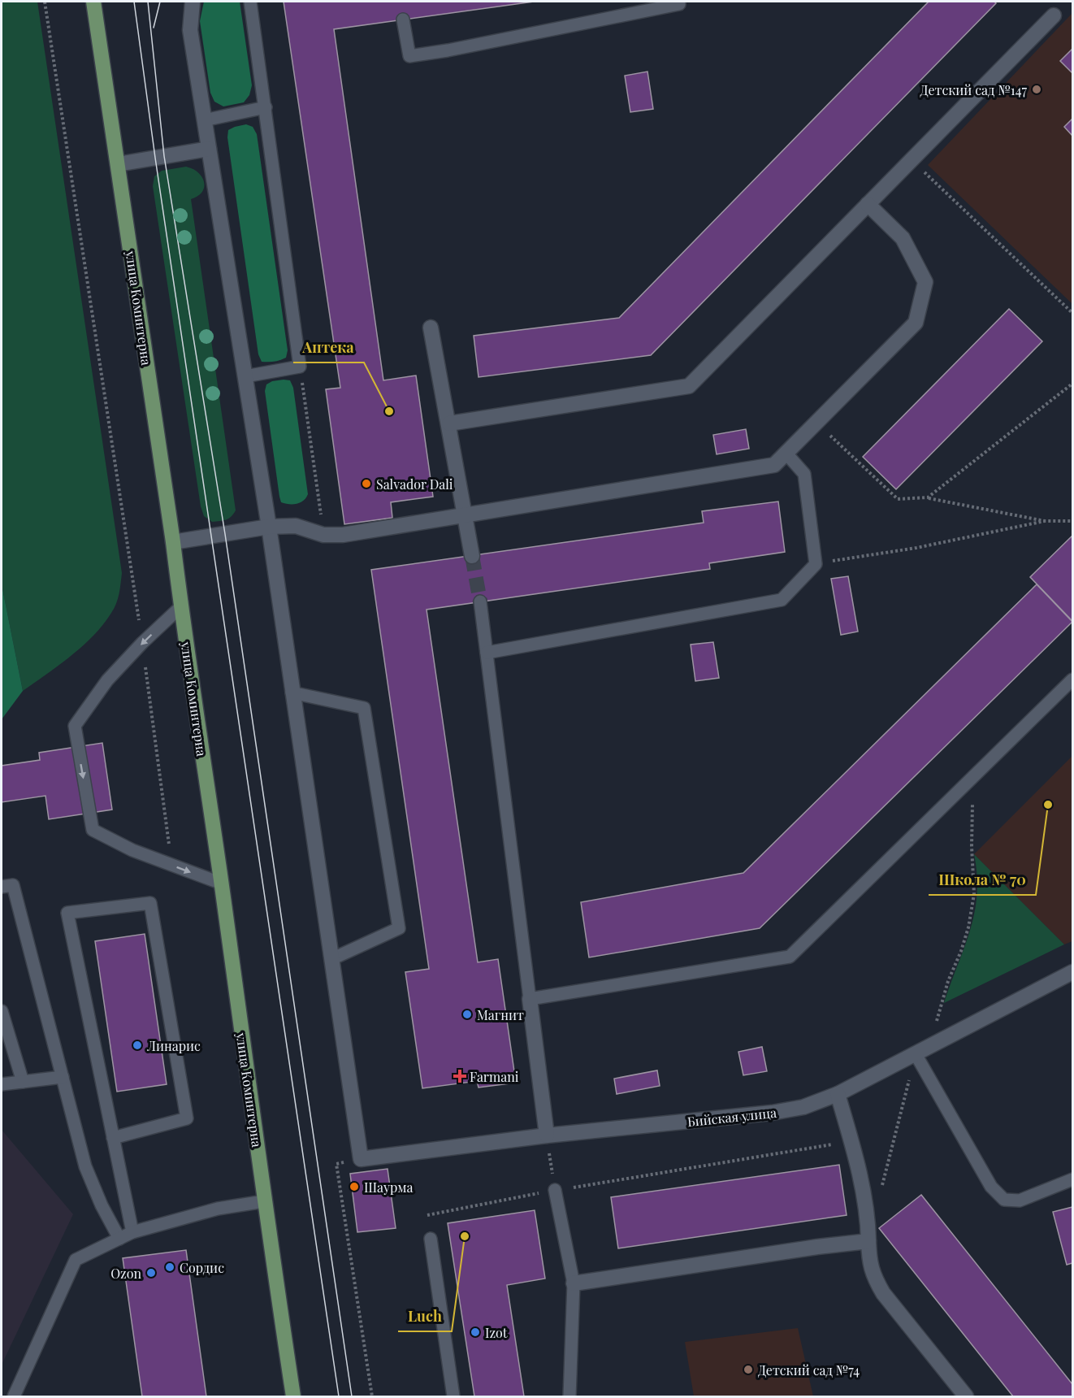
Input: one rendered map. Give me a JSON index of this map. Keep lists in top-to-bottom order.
{
  "streets": {
    "main road": ["улица Коминтерна"],
    "street": ["Бийская улица"]
  },
  "places": {
    "other": [
      "Детский сад №147",
      "Аптека",
      "Salvador Dali",
      "Школа № 70",
      "Магнит",
      "Линарис",
      "Шаурма",
      "Luch",
      "Сордис",
      "Ozon",
      "Izot",
      "Детский сад №74"
    ],
    "health": ["Farmani"]
  }
}
